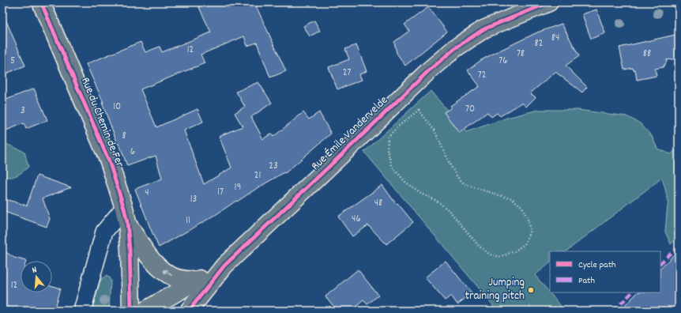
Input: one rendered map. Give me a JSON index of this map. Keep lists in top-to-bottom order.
{
  "streets": {
    "main road": ["Rue du Chemin de Fer", "Rue Émile Vandervelde"]
  },
  "places": ["Jumping training pitch"],
  "house_numbers": [
    "84",
    "82",
    "12",
    "78",
    "88",
    "5",
    "76",
    "27",
    "72",
    "10",
    "70",
    "3",
    "8",
    "6",
    "23",
    "21",
    "19",
    "17",
    "4",
    "13",
    "48",
    "46",
    "11",
    "12"
  ],
  "legend": ["Cycle path", "Path"],
  "north": "top"
}
